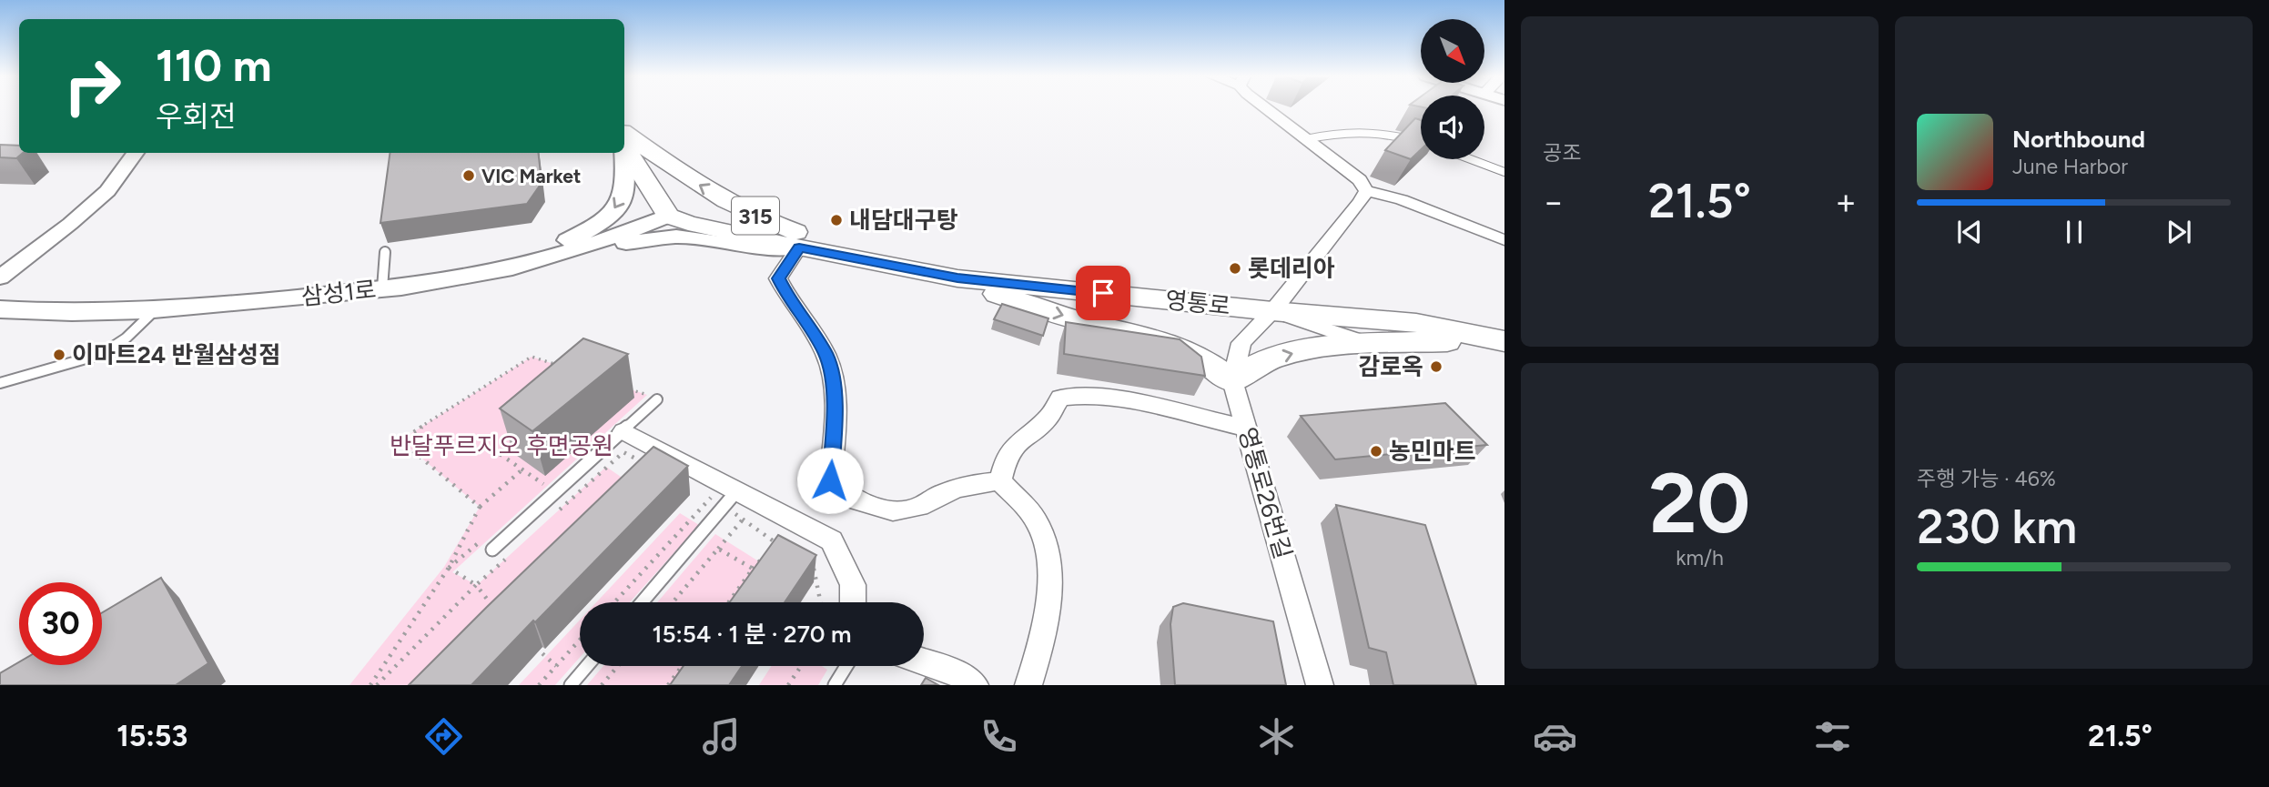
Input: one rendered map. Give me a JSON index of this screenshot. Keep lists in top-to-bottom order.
{
  "streets": {
    "main road": ["315", "삼성1로", "영통로"],
    "street": ["영통로26번길"]
  },
  "crossings": [
    ["315", "영통로"],
    ["삼성1로", "영통로"]
  ],
  "parks": ["반달푸르지오 후면공원"],
  "places": [
    "VIC Market",
    "내담대구탕",
    "롯데리아",
    "이마트24 반월삼성점",
    "감로옥",
    "농민마트"
  ],
  "north": "bottom right",
  "page": {
    "tile": [
      "공조",
      ["20", "km/h"],
      ["주행 가능 · 46%", "230 km"]
    ],
    "turn": ["110 m", "우회전"],
    "song": ["Northbound", "June Harbor"],
    "heat": ["−", "21.5°", "+"],
    "limit": "30",
    "trip": "15:54 · 1 분 · 270 m",
    "tabs": ["15:53", "21.5°"]
  }
}
